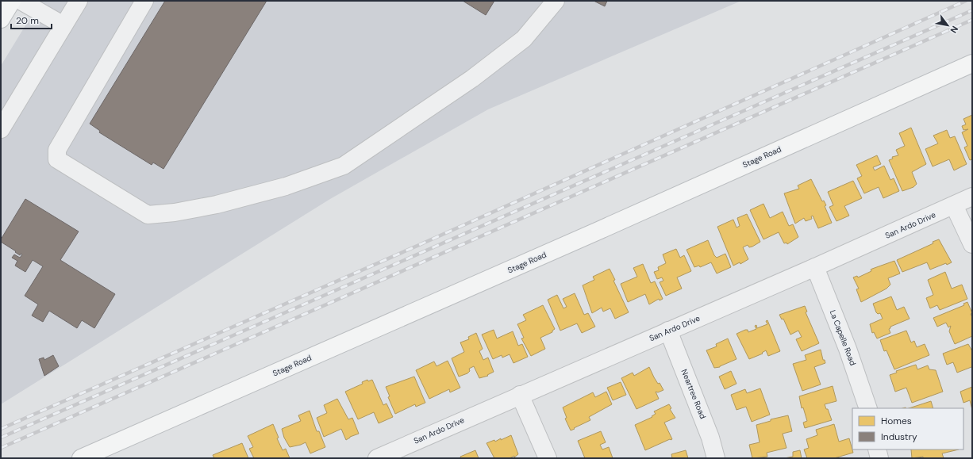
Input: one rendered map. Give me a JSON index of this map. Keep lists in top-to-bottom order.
{
  "streets": {
    "main road": ["Stage Road"],
    "street": ["San Ardo Drive", "La Capelle Road", "Neartree Road"]
  },
  "crossings": [
    ["San Ardo Drive", "La Capelle Road"],
    ["San Ardo Drive", "Neartree Road"]
  ],
  "legend": ["Homes", "Industry"],
  "scale_bar": "20 m",
  "north": "bottom right"
}
